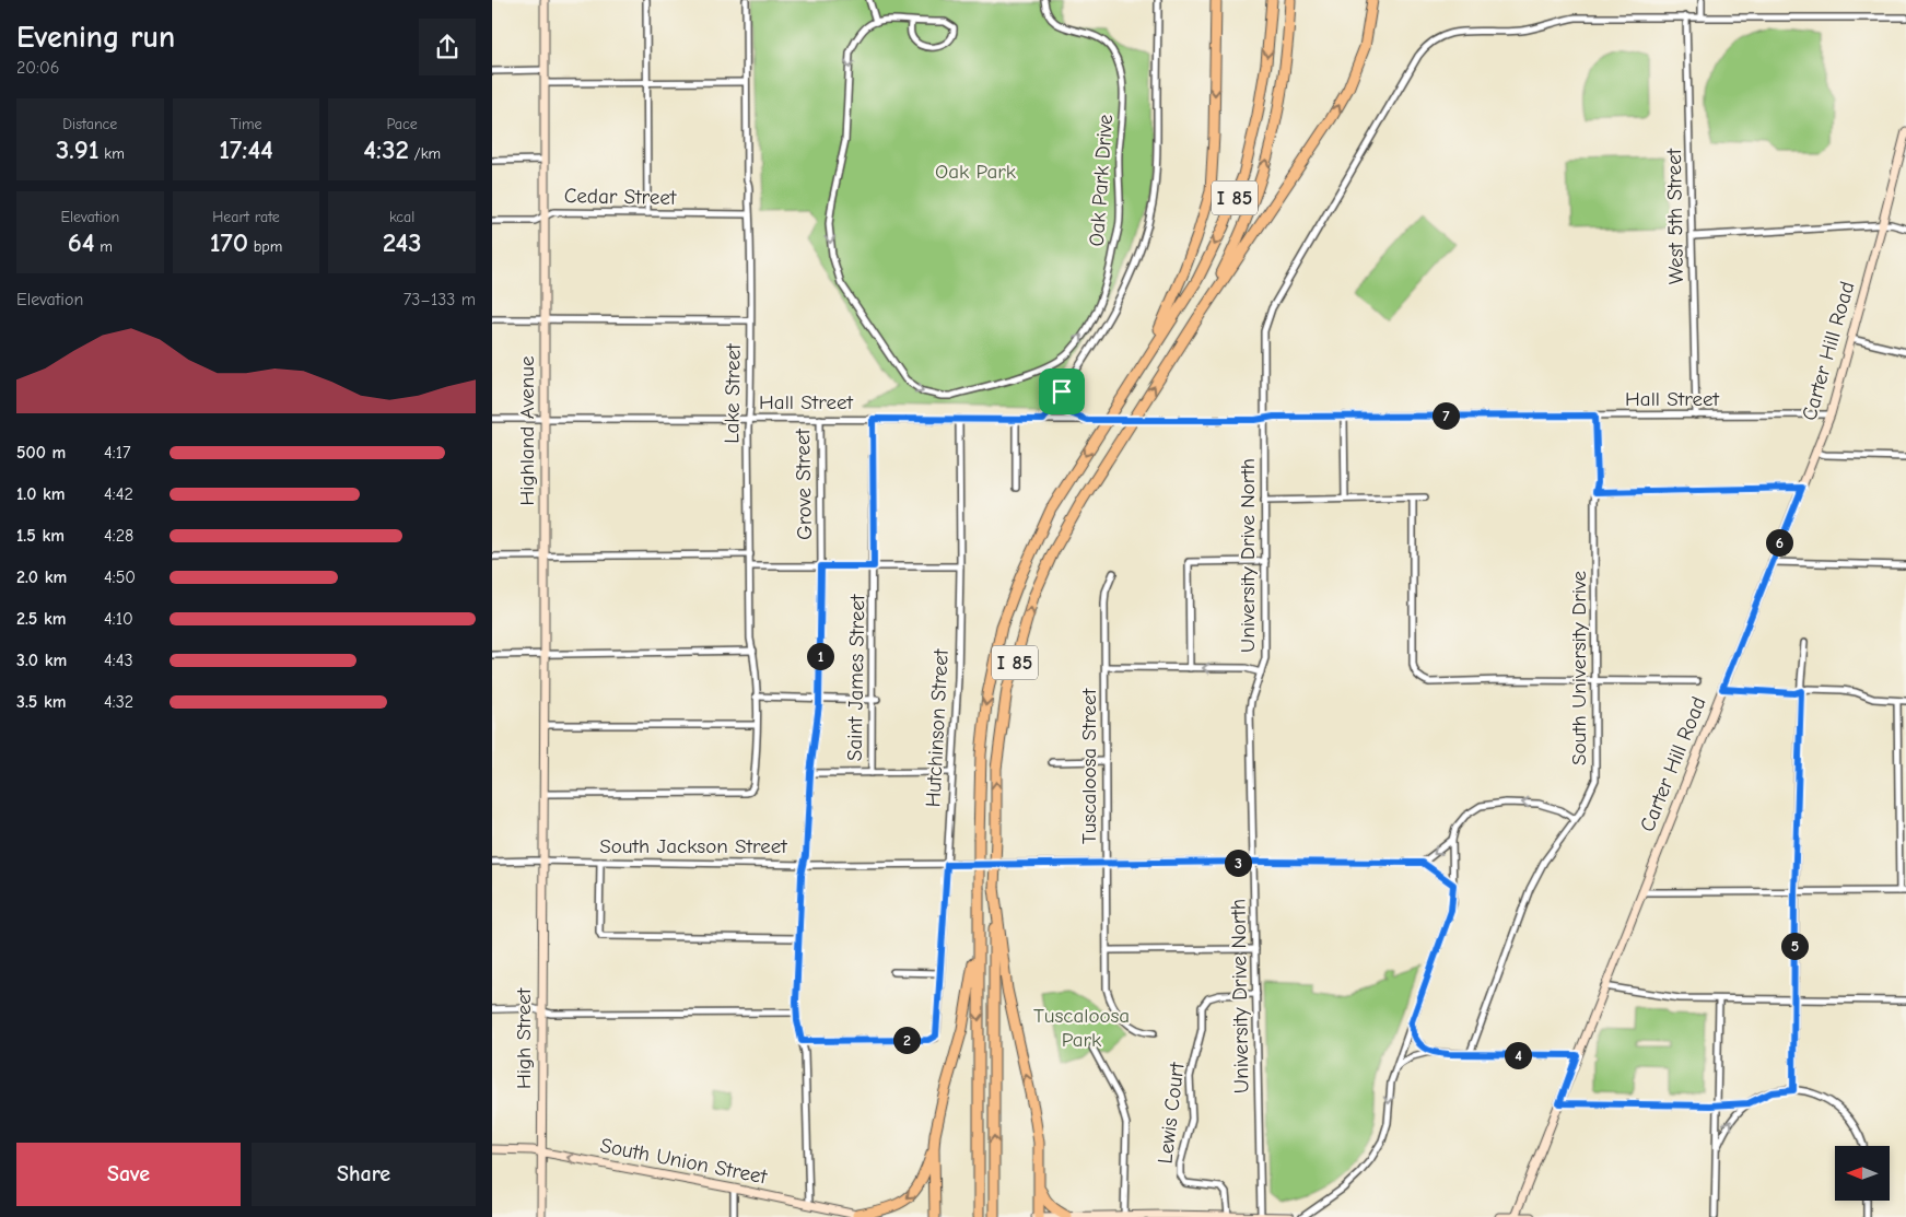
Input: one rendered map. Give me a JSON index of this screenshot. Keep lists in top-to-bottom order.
{
  "streets": {
    "highway": ["I 85"],
    "main road": [
      "Carter Hill Road",
      "Highland Avenue",
      "High Street",
      "South Union Street"
    ],
    "street": [
      "Oak Park Drive",
      "Cedar Street",
      "West 5th Street",
      "Lake Street",
      "Hall Street",
      "Grove Street",
      "University Drive North",
      "South University Drive",
      "Saint James Street",
      "Hutchinson Street",
      "Tuscaloosa Street",
      "South Jackson Street",
      "Lewis Court"
    ]
  },
  "crossings": [
    ["Cedar Street", "Lake Street"],
    ["Cedar Street", "Highland Avenue"],
    ["West 5th Street", "Hall Street"],
    ["West 5th Street", "University Drive North"],
    ["Carter Hill Road", "Hall Street"],
    ["Lake Street", "Hall Street"],
    ["Lake Street", "Highland Avenue"],
    ["Hall Street", "Highland Avenue"],
    ["Hall Street", "Grove Street"],
    ["Hall Street", "University Drive North"],
    ["Hall Street", "South University Drive"],
    ["Hall Street", "Saint James Street"],
    ["Hall Street", "Hutchinson Street"],
    ["Highland Avenue", "South Jackson Street"],
    ["Highland Avenue", "High Street"],
    ["Grove Street", "Hutchinson Street"],
    ["Grove Street", "South Jackson Street"],
    ["Grove Street", "South Union Street"],
    ["University Drive North", "South Jackson Street"],
    ["University Drive North", "Lewis Court"],
    ["Hutchinson Street", "South Jackson Street"],
    ["Tuscaloosa Street", "South Jackson Street"],
    ["South Jackson Street", "High Street"],
    ["High Street", "South Union Street"]
  ],
  "one_way": ["South Union Street"],
  "parks": ["Oak Park", "Tuscaloosa Park"],
  "north": "left",
  "page": {
    "heading": ["Evening run", "20:06"],
    "stats": [
      ["Distance", "3.91 km"],
      ["Time", "17:44"],
      ["Pace", "4:32 /km"],
      ["Elevation", "64 m"],
      ["Heart rate", "170 bpm"],
      ["kcal", "243"]
    ],
    "chart": ["Elevation", "73–133 m"],
    "pins": [
      "7",
      "6",
      "1",
      "3",
      "5",
      "2",
      "4"
    ],
    "list": [
      {
        "name": "500 m",
        "note": "4:17"
      },
      {
        "name": "1.0 km",
        "note": "4:42"
      },
      {
        "name": "1.5 km",
        "note": "4:28"
      },
      {
        "name": "2.0 km",
        "note": "4:50"
      },
      {
        "name": "2.5 km",
        "note": "4:10"
      },
      {
        "name": "3.0 km",
        "note": "4:43"
      },
      {
        "name": "3.5 km",
        "note": "4:32"
      }
    ],
    "buttons": ["Save", "Share"]
  }
}
